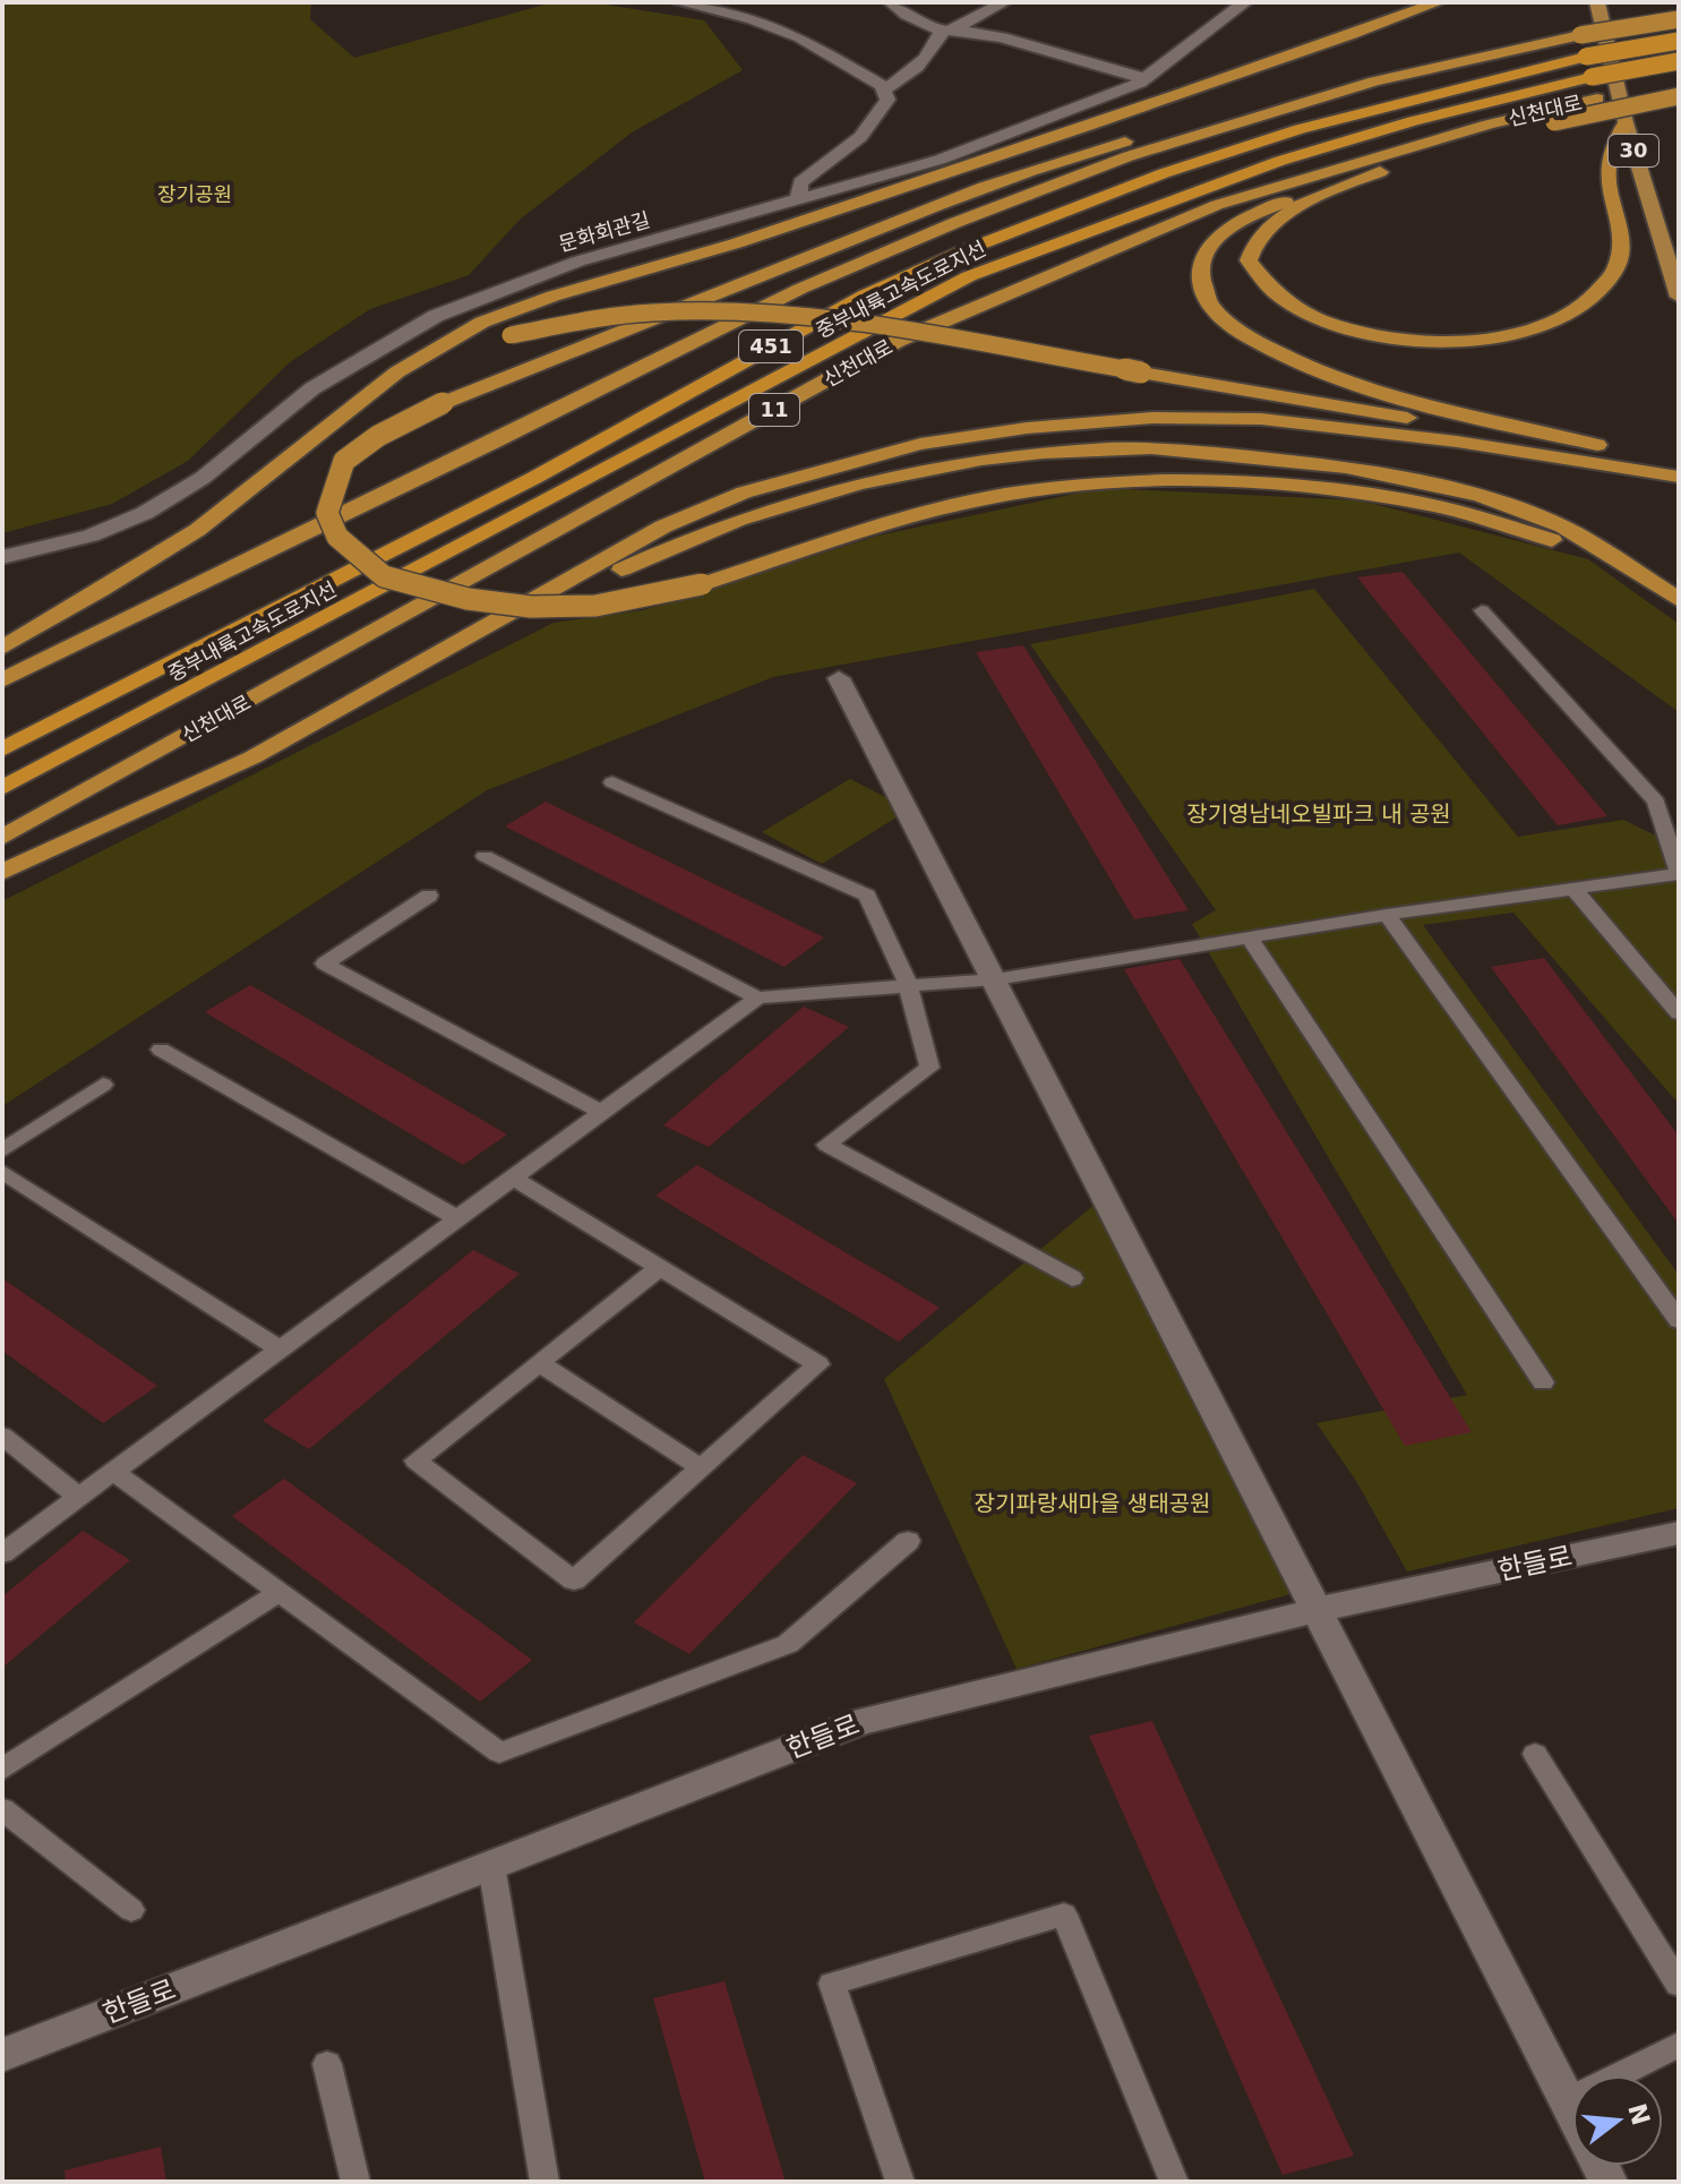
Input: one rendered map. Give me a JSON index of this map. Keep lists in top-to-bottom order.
{
  "streets": {
    "highway": [
      "신천대로",
      "중부내륙고속도로지선",
      "451",
      "11"
    ],
    "main road": ["30"],
    "street": ["문화회관길", "한들로"]
  },
  "parks": ["장기공원", "장기영남네오빌파크 내 공원", "장기파랑새마을 생태공원"],
  "north": "right"
}
